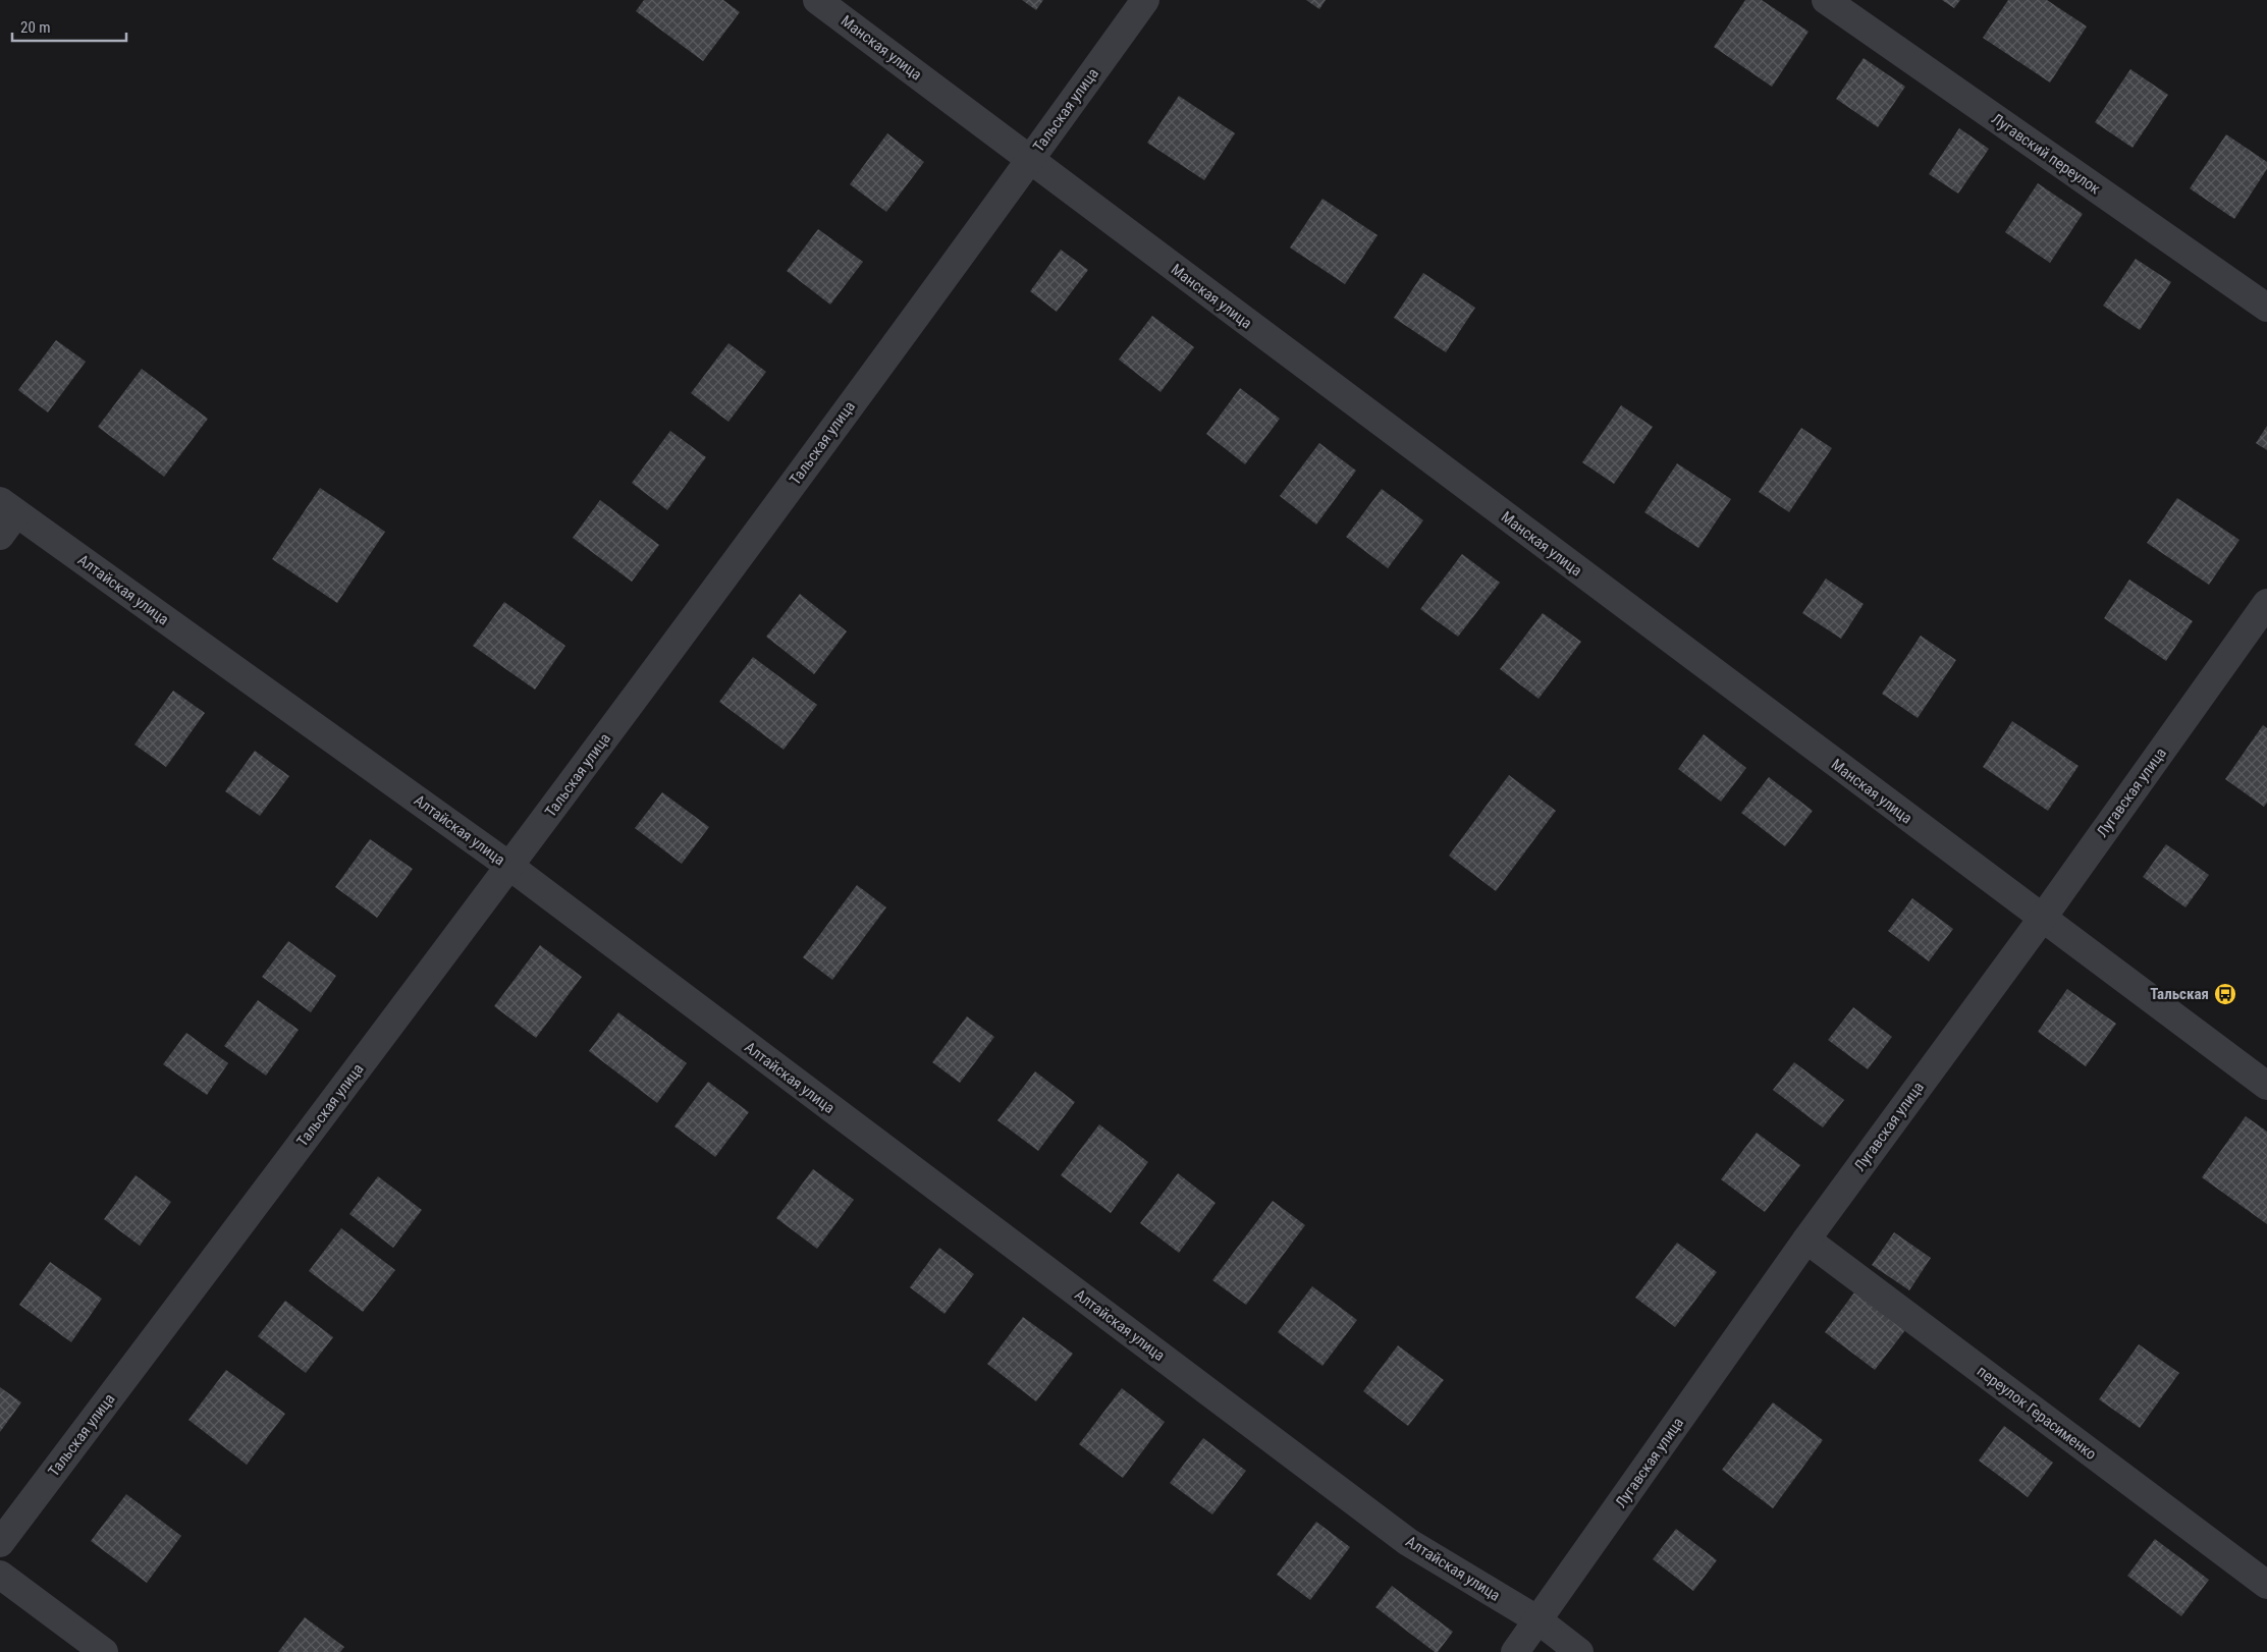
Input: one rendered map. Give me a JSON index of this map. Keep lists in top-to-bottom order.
{
  "streets": {
    "street": [
      "Манская улица",
      "Тальская улица",
      "Лугавский переулок",
      "Алтайская улица",
      "Лугавская улица",
      "переулок Герасименко"
    ]
  },
  "crossings": [
    ["Манская улица", "Тальская улица"],
    ["Манская улица", "Лугавская улица"],
    ["Тальская улица", "Алтайская улица"],
    ["Алтайская улица", "Лугавская улица"],
    ["Лугавская улица", "переулок Герасименко"]
  ],
  "places": {
    "bus stop": ["Тальская"]
  },
  "scale_bar": "20 m"
}
